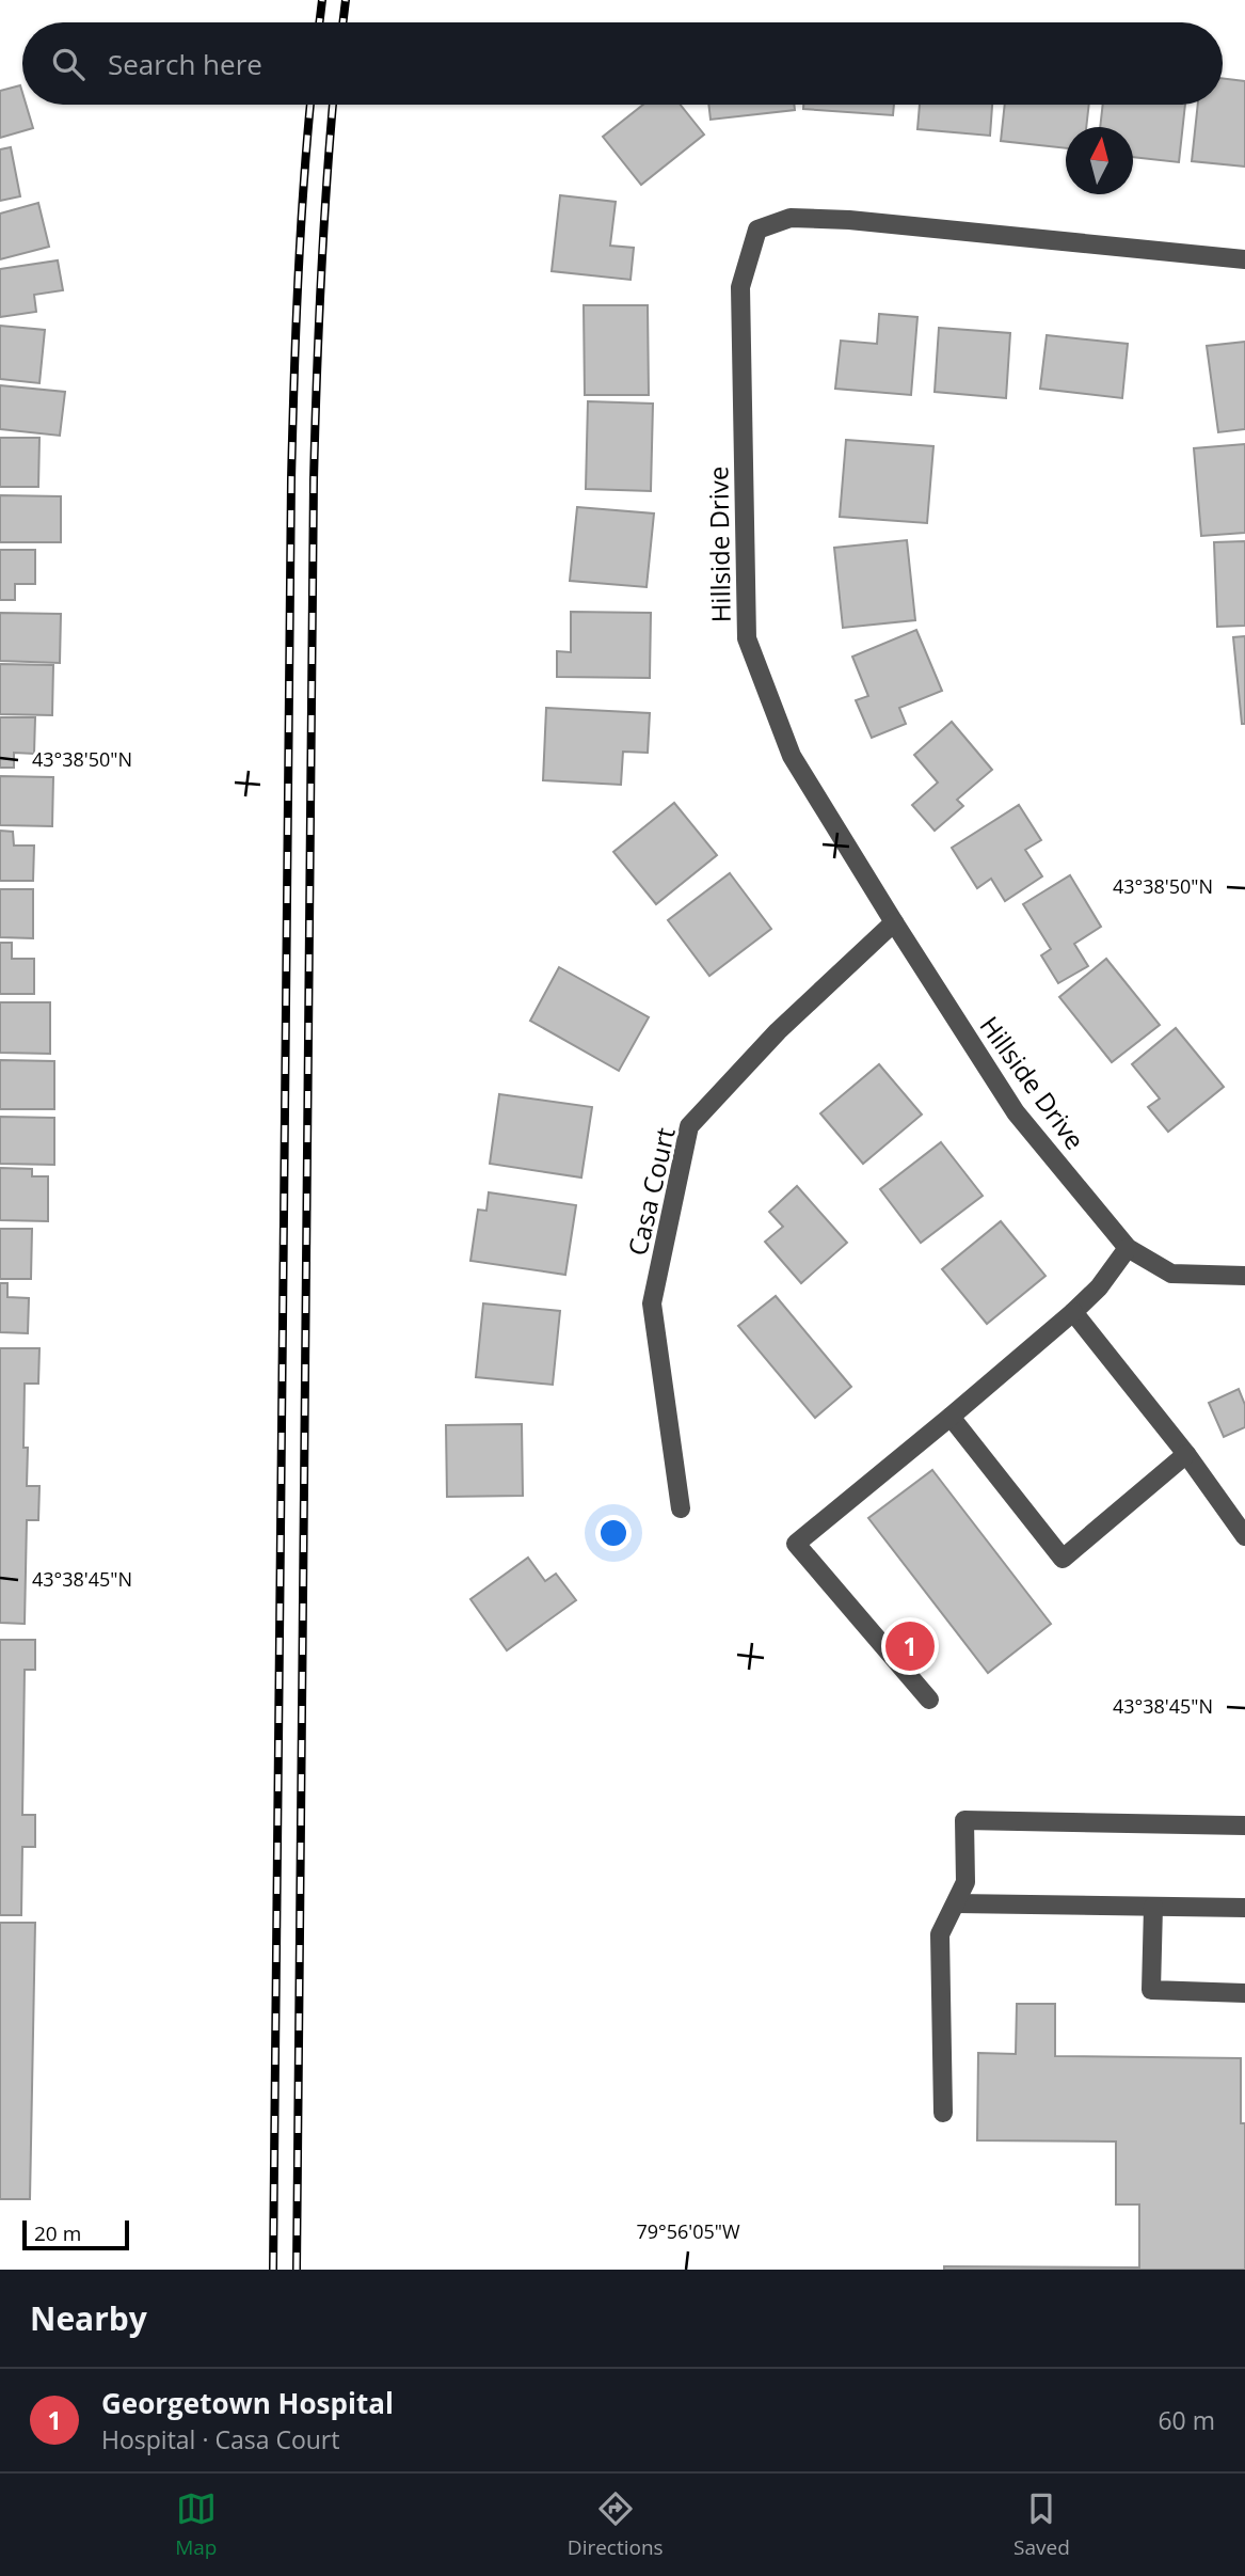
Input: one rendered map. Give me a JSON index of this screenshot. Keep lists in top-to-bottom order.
{
  "streets": {
    "street": ["Hillside Drive", "Casa Court"]
  },
  "crossings": [
    ["Hillside Drive", "Casa Court"]
  ],
  "scale_bar": "20 m",
  "north": "top",
  "page": {
    "search": "Search here",
    "pins": "1",
    "scale": "20 m",
    "heading": "Nearby",
    "list": [
      {
        "mark": "1",
        "name": "Georgetown Hospital",
        "note": "Hospital · Casa Court",
        "value": "60 m"
      }
    ],
    "nav": ["Map", "Directions", "Saved"]
  },
  "coordinates": ["43°38'50\"N", "43°38'45\"N", "79°56'05\"W"]
}
